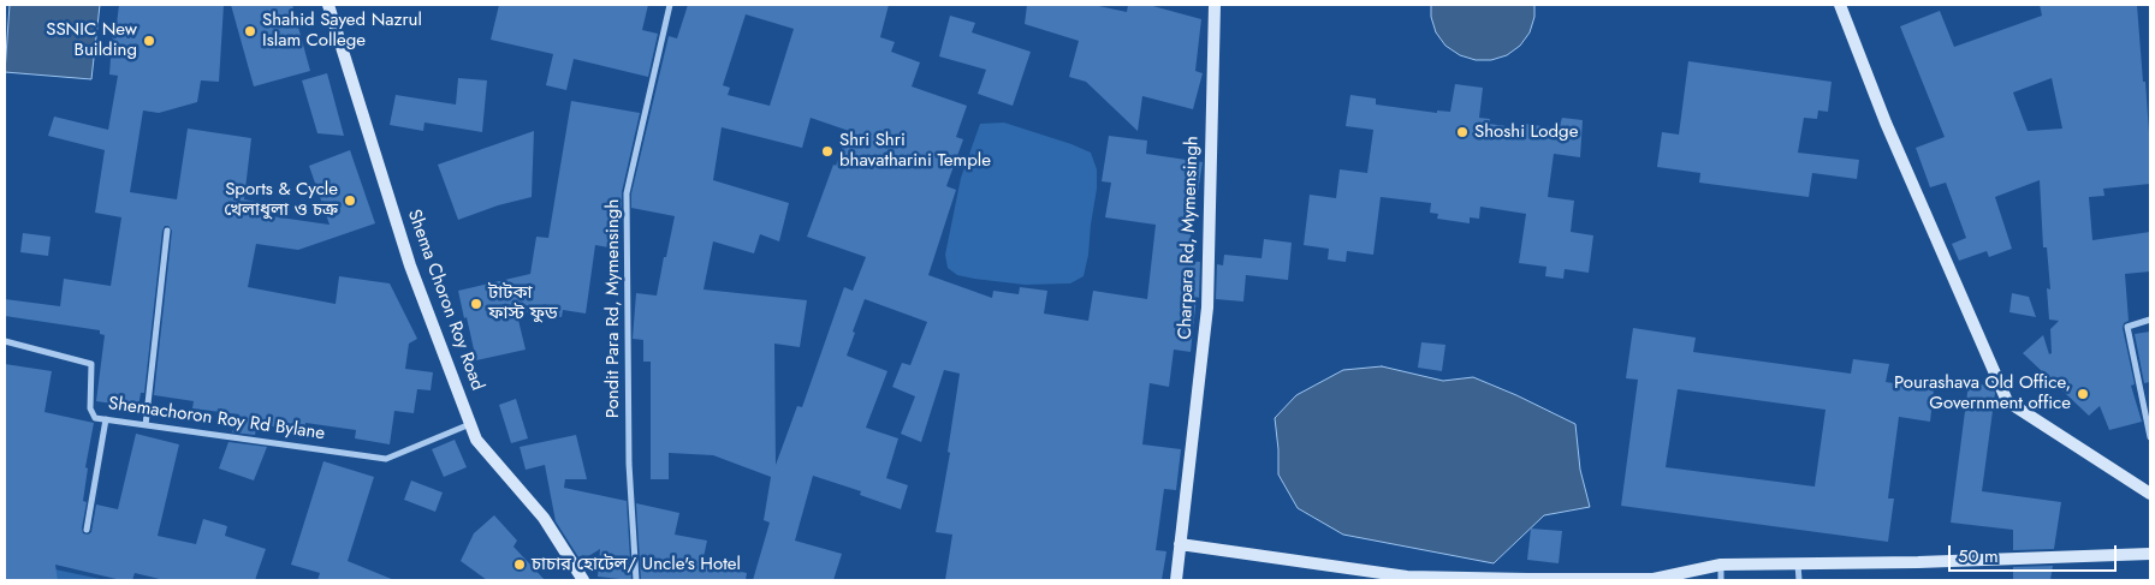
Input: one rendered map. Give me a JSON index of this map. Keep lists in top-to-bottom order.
{
  "streets": {
    "street": [
      "Charpara Rd, Mymensingh",
      "Shema Choron Roy Road",
      "Pondit Para Rd, Mymensingh",
      "Shemachoron Roy Rd Bylane"
    ]
  },
  "crossings": [
    ["Shema Choron Roy Road", "Shemachoron Roy Rd Bylane"]
  ],
  "places": [
    "Shahid Sayed Nazrul Islam College",
    "SSNIC New Building",
    "Shoshi Lodge",
    "Shri Shri bhavatharini Temple",
    "Sports & Cycle খেলাধুলা ও চক্র",
    "টাটকা ফাস্ট ফুড",
    "Pourashava Old Office, Government office",
    "চাচার হোটেল/ Uncle's Hotel"
  ],
  "scale_bar": "50 m"
}
